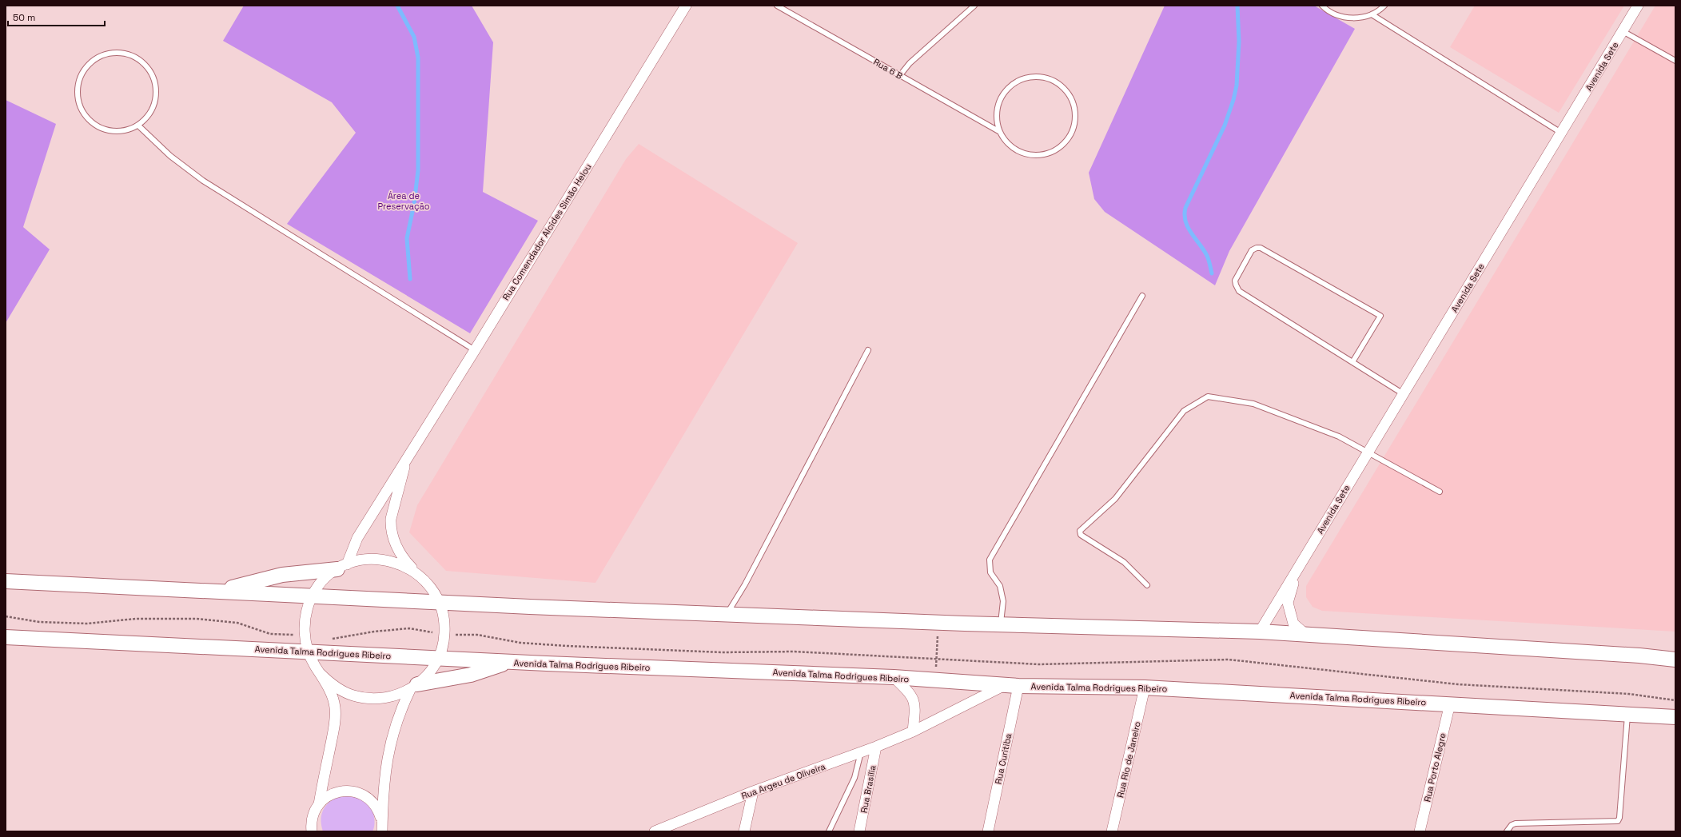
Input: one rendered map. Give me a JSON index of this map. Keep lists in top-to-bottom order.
{
  "streets": {
    "main road": ["Avenida Talma Rodrigues Ribeiro"],
    "street": [
      "Avenida Sete",
      "Rua Comendador Alcides Simão Helou",
      "Rua Curitiba",
      "Rua Rio de Janeiro",
      "Rua Porto Alegre",
      "Rua Argeu de Oliveira",
      "Rua Brasília"
    ],
    "lane": ["Rua 6 B"]
  },
  "crossings": [
    ["Avenida Talma Rodrigues Ribeiro", "Rua Curitiba"],
    ["Avenida Talma Rodrigues Ribeiro", "Rua Rio de Janeiro"],
    ["Avenida Talma Rodrigues Ribeiro", "Rua Porto Alegre"],
    ["Avenida Talma Rodrigues Ribeiro", "Rua Argeu de Oliveira"],
    ["Rua Curitiba", "Rua Argeu de Oliveira"],
    ["Rua Argeu de Oliveira", "Rua Brasília"]
  ],
  "parks": ["Área de Preservação"],
  "scale_bar": "50 m"
}
